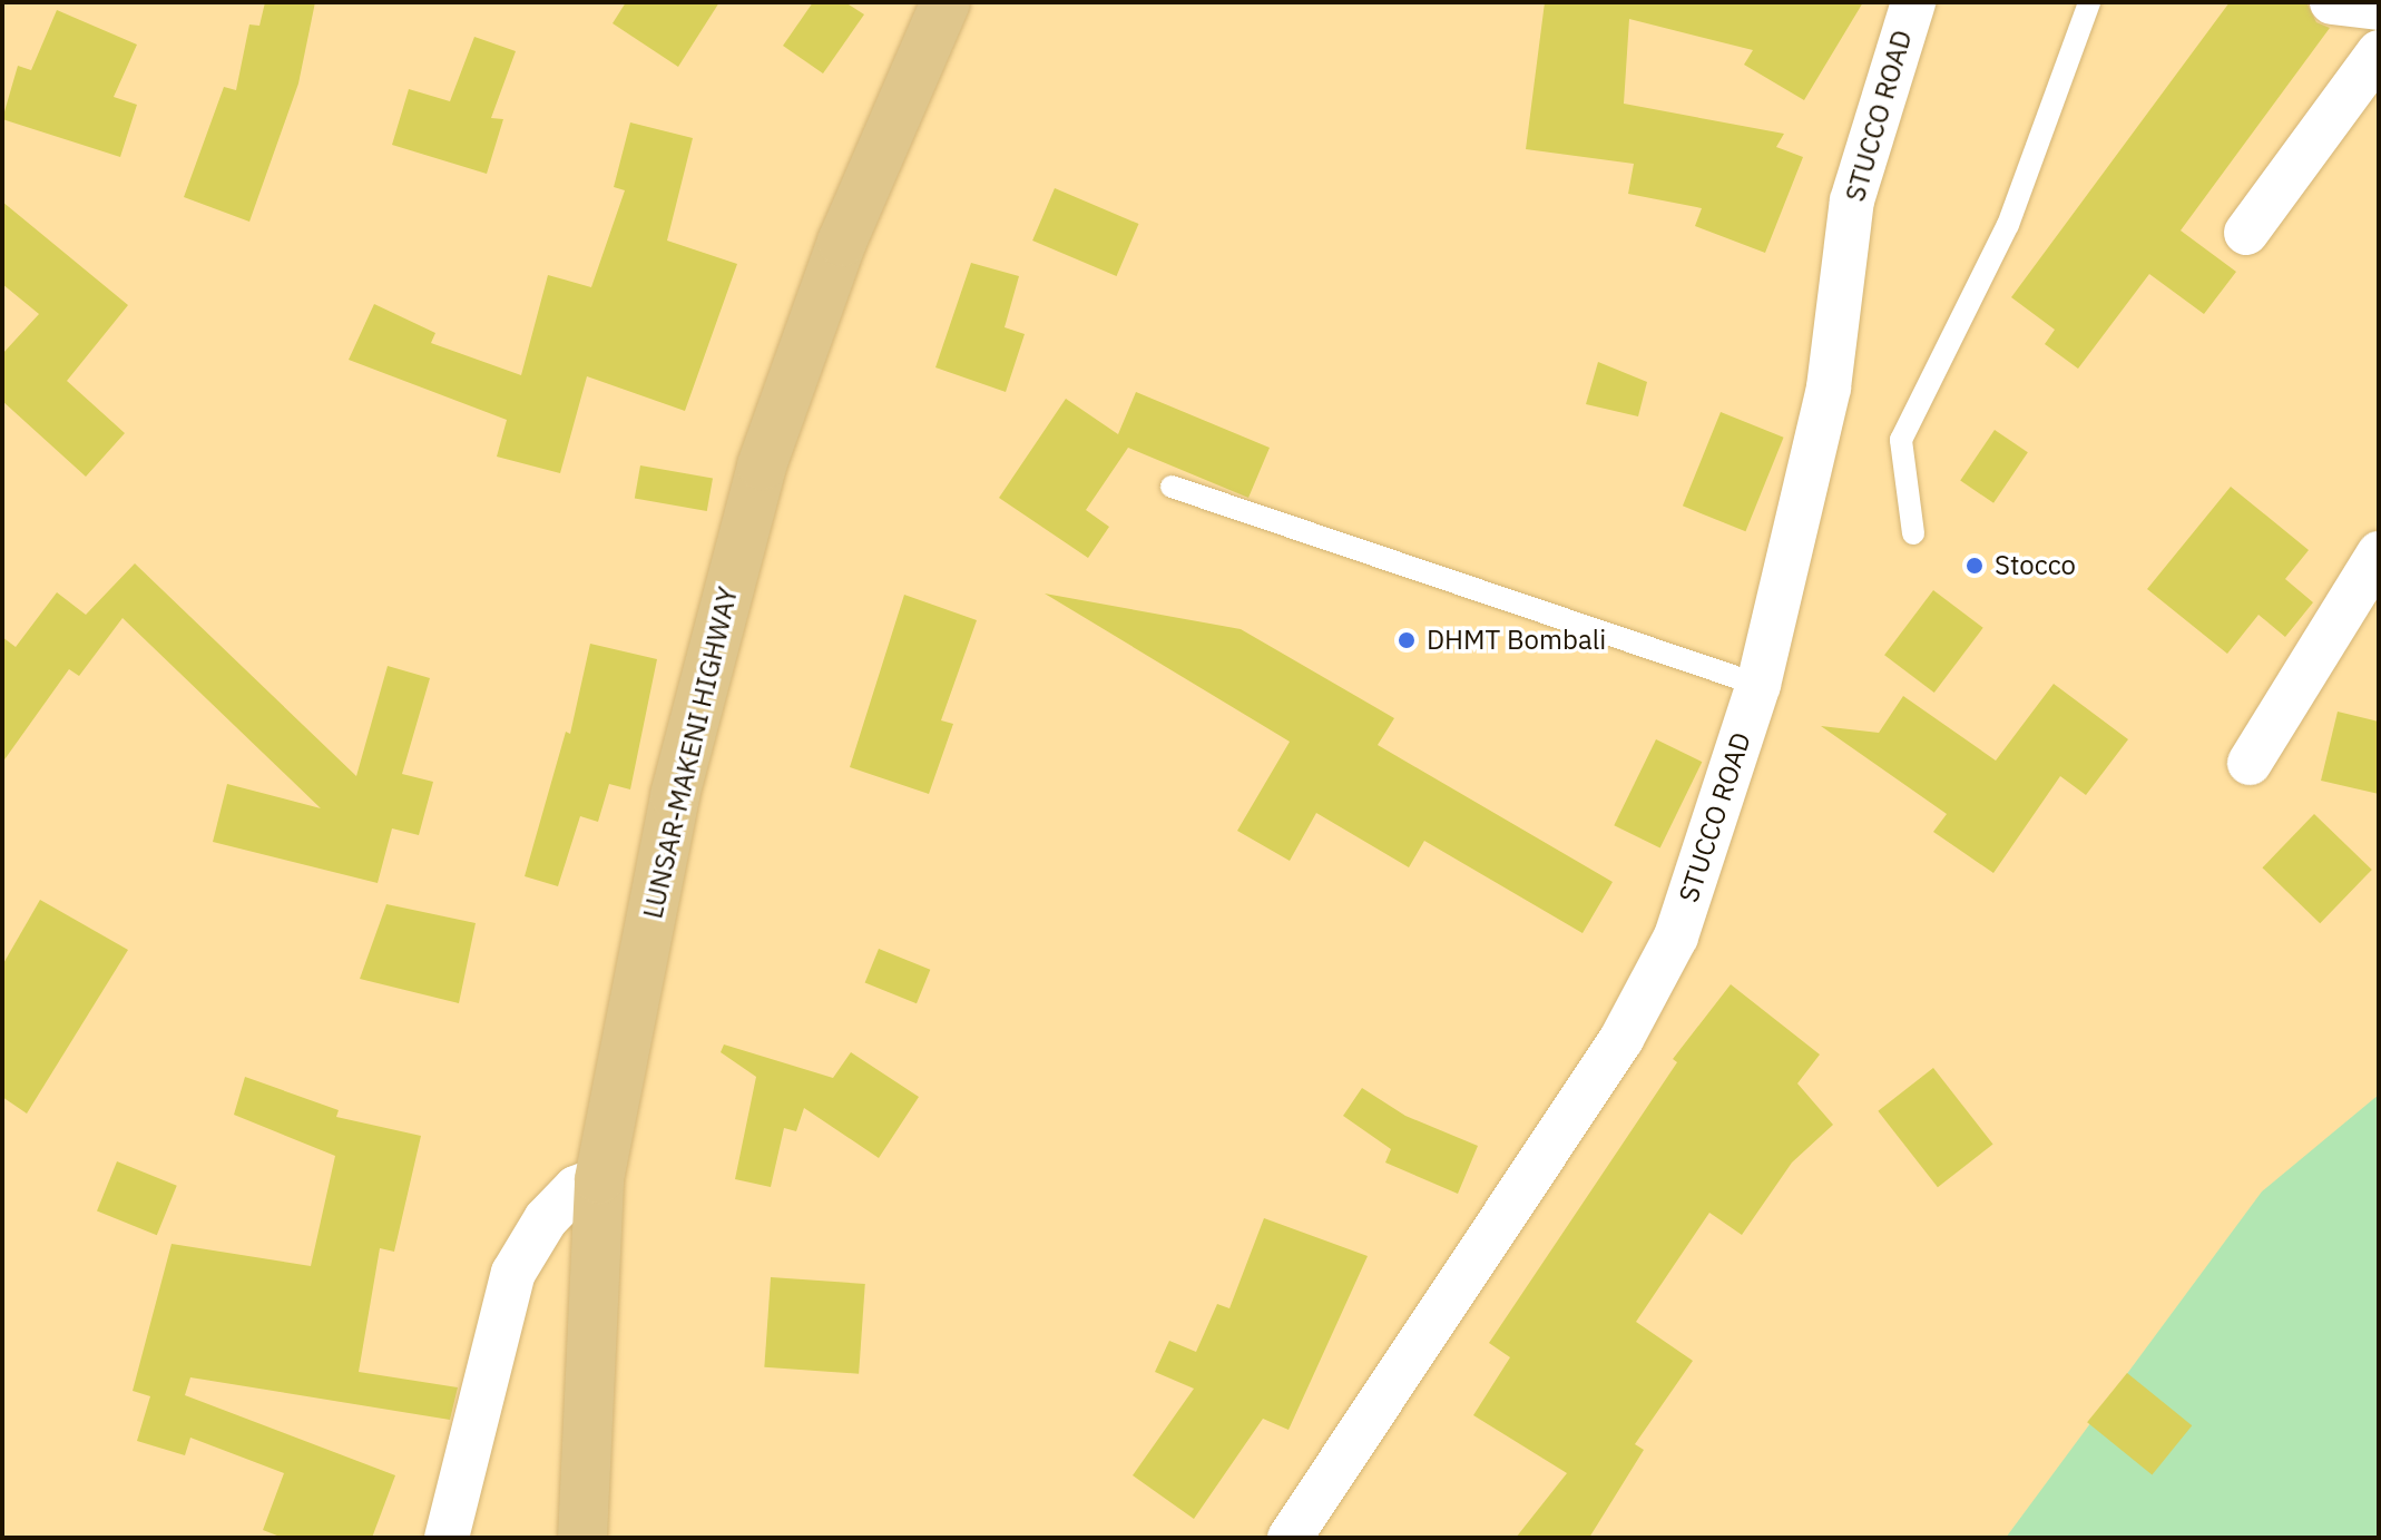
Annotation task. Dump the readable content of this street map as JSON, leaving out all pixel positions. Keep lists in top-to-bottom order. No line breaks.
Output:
{"streets":{"main road":["LUNSAR-MAKENI HIGHWAY"],"street":["STUCCO ROAD"]},"places":["Stocco","DHMT Bombali"]}
